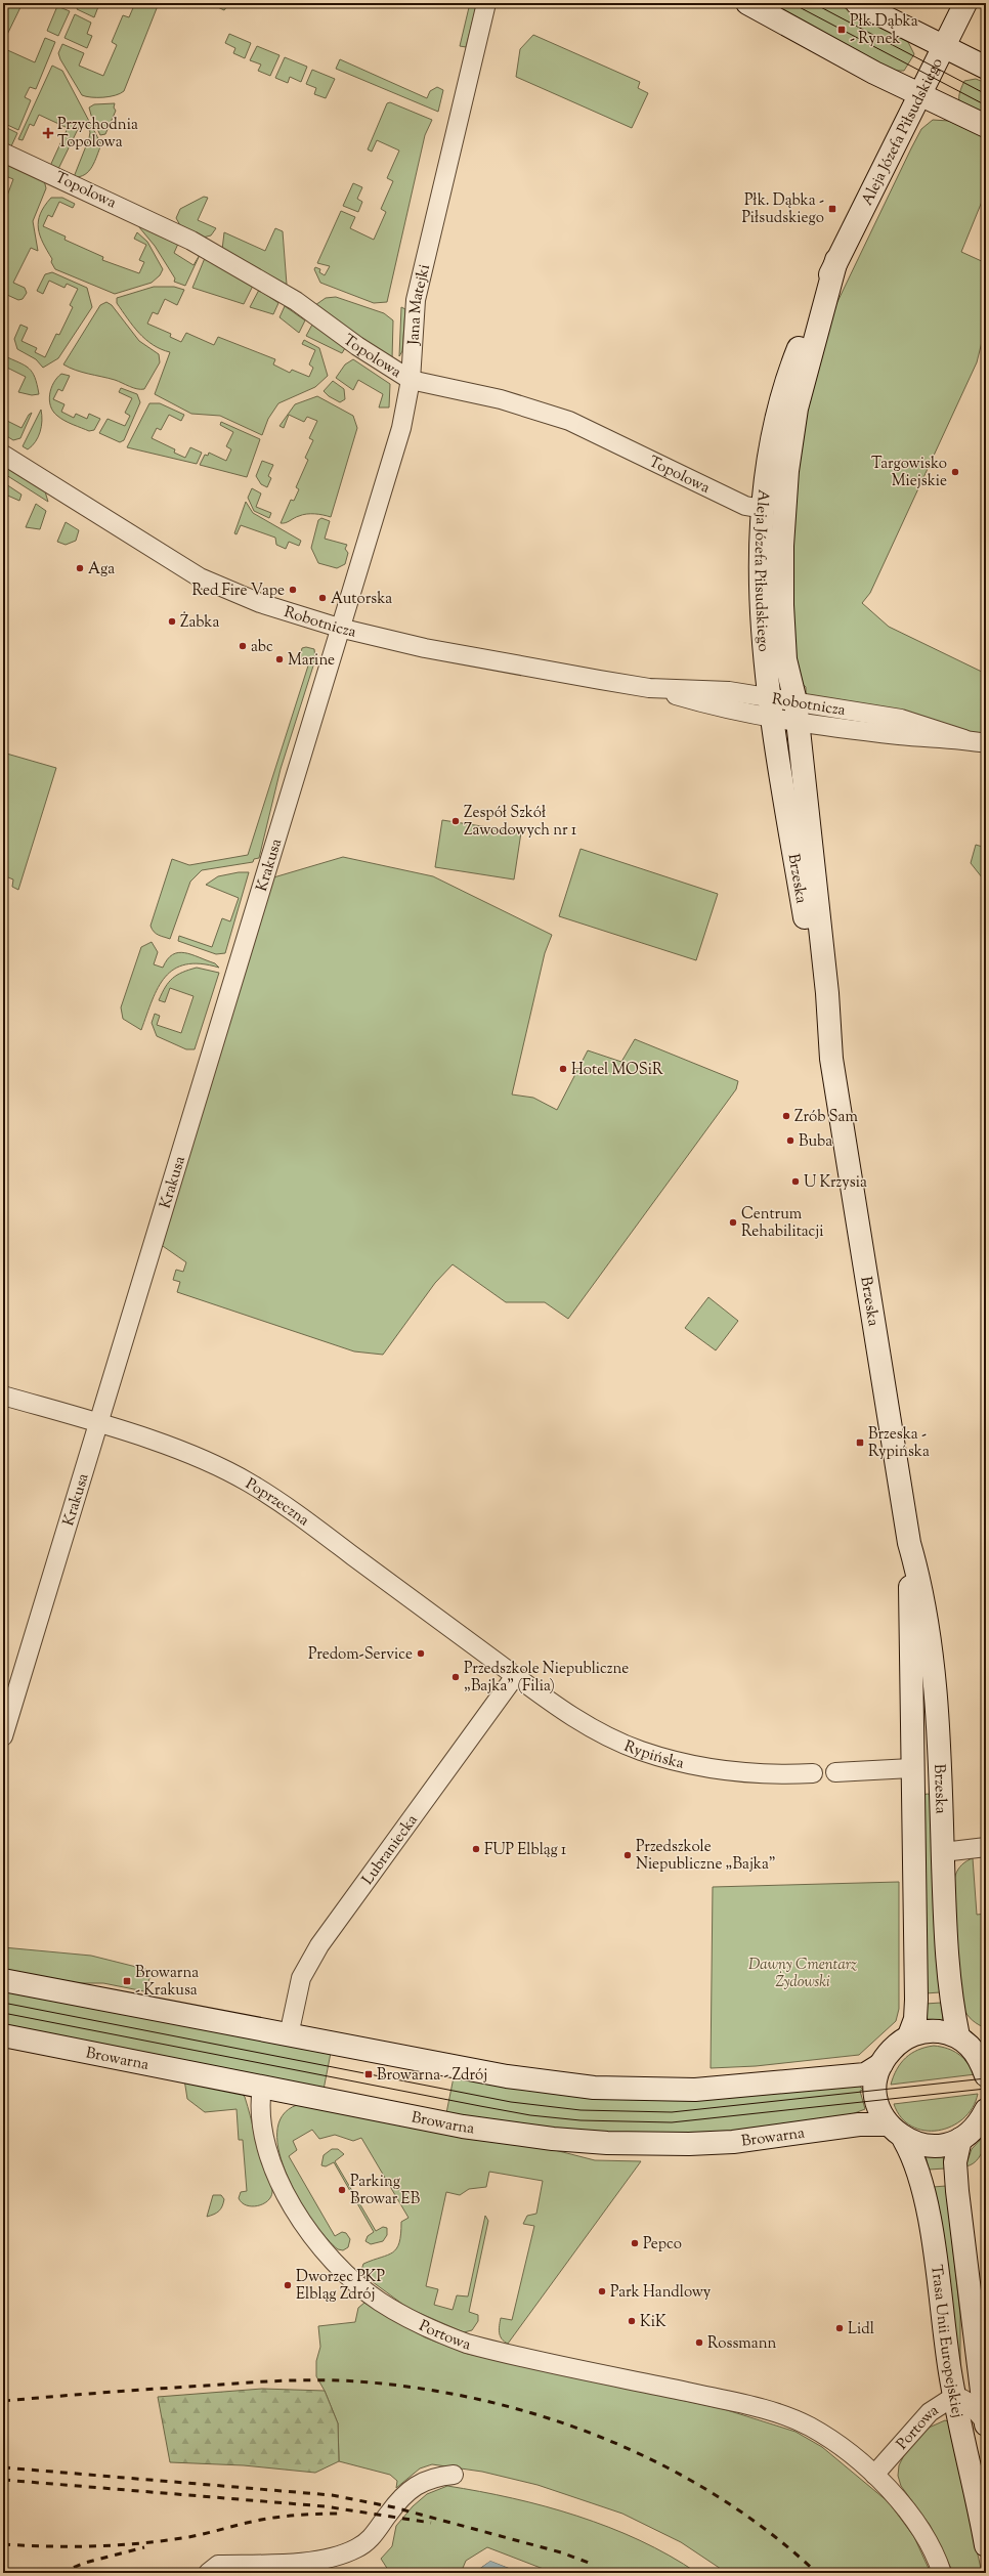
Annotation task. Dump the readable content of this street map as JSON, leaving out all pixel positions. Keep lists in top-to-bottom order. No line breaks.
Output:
{"streets":{"main road":["Aleja Józefa Piłsudskiego","Brzeska","Browarna","Trasa Unii Europejskiej"],"street":["Topolowa","Jana Matejki","Robotnicza","Krakusa","Poprzeczna","Rypińska","Lubraniecka","Portowa"]},"crossings":[["Aleja Józefa Piłsudskiego","Topolowa"],["Aleja Józefa Piłsudskiego","Robotnicza"],["Aleja Józefa Piłsudskiego","Brzeska"],["Topolowa","Jana Matejki"],["Jana Matejki","Robotnicza"],["Jana Matejki","Krakusa"],["Robotnicza","Krakusa"],["Robotnicza","Brzeska"],["Krakusa","Poprzeczna"],["Poprzeczna","Rypińska"],["Poprzeczna","Lubraniecka"],["Rypińska","Lubraniecka"],["Browarna","Portowa"],["Portowa","Trasa Unii Europejskiej"]],"parks":["Dawny Cmentarz Żydowski"],"places":{"transit":["Płk.Dąbka - Rynek","Płk. Dąbka - Piłsudskiego","Brzeska - Rypińska","Browarna - Krakusa","Browarna - Zdrój"],"health":["Przychodnia Topolowa"],"other":["Targowisko Miejskie","Aga","Red Fire Vape","Autorska","Żabka","abc","Marine","Zespół Szkół Zawodowych nr 1","Hotel MOSiR","Zrób Sam","Buba","U Krzysia","Centrum Rehabilitacji","Predom-Service","Przedszkole Niepubliczne „Bajka” (Filia)","FUP Elbląg 1","Przedszkole Niepubliczne „Bajka”","Parking Browar EB","Pepco","Dworzec PKP Elbląg Zdrój","Park Handlowy","KiK","Lidl","Rossmann"]}}
